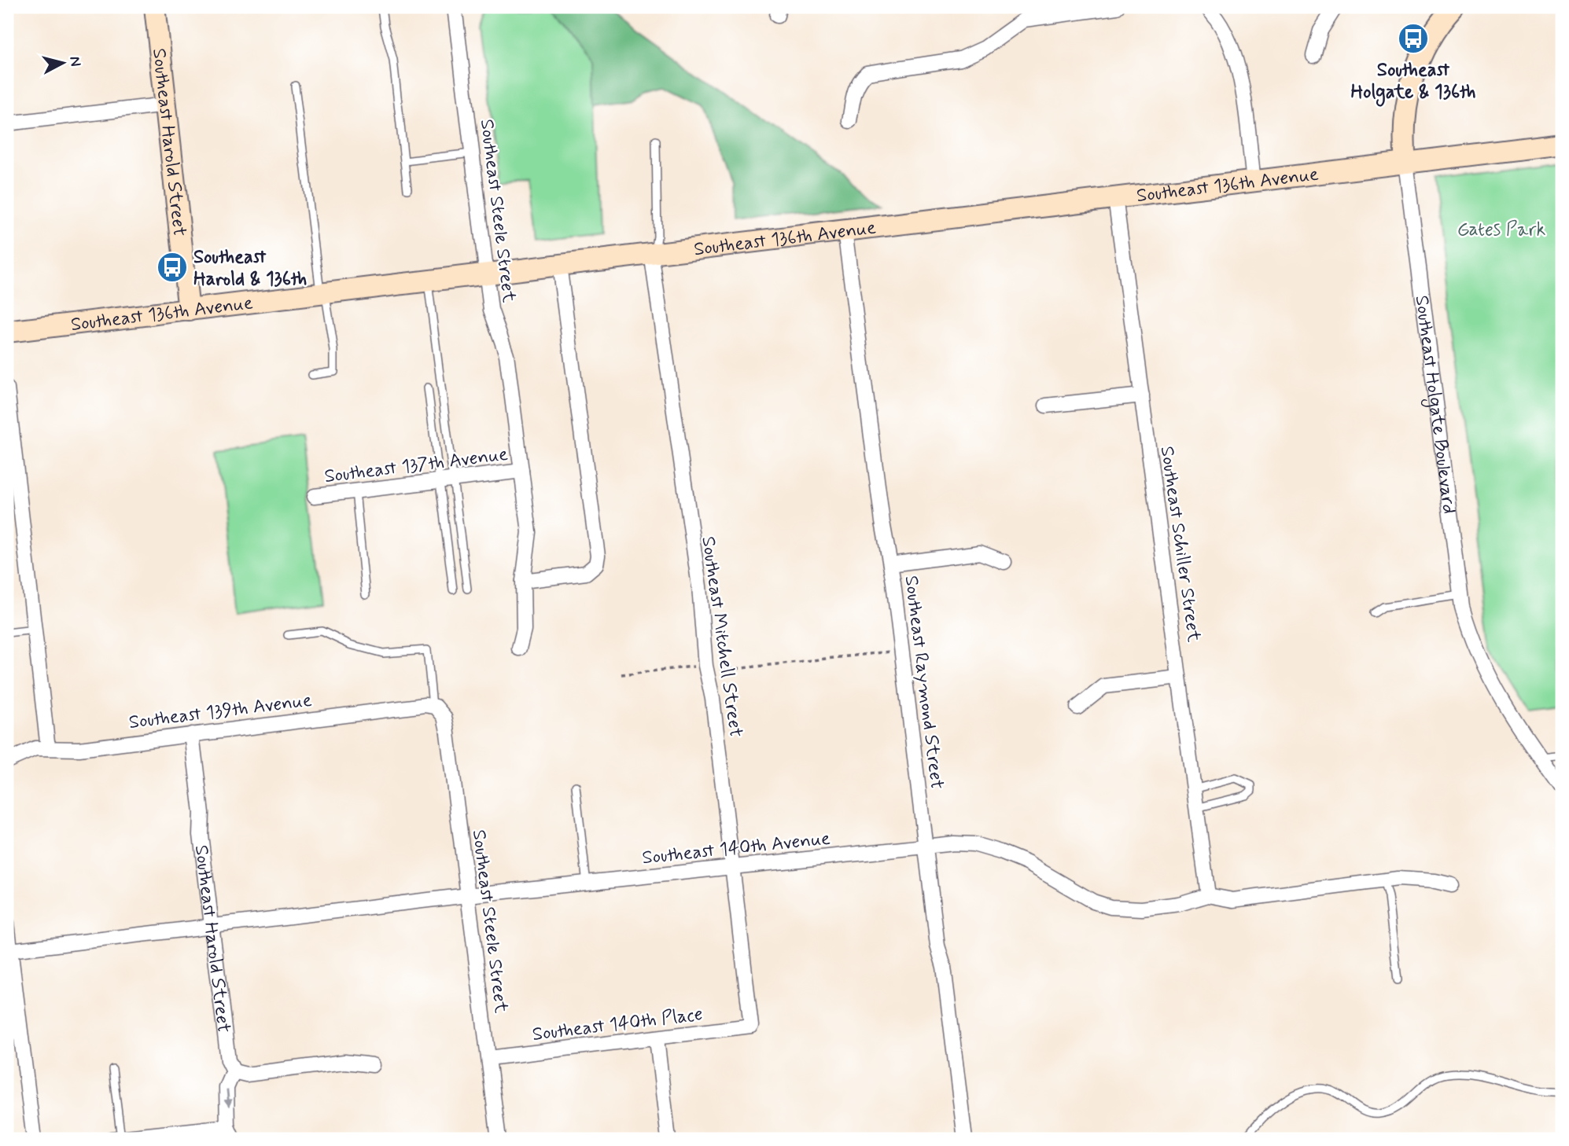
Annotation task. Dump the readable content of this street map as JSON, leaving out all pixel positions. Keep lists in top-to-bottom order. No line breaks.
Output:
{"streets":{"street":["Southeast Harold Street","Southeast 136th Avenue","Southeast Steele Street","Southeast Holgate Boulevard","Southeast 137th Avenue","Southeast Schiller Street","Southeast Mitchell Street","Southeast Raymond Street","Southeast 139th Avenue","Southeast 140th Avenue","Southeast 140th Place"]},"crossings":[["Southeast Harold Street","Southeast 136th Avenue"],["Southeast Harold Street","Southeast 139th Avenue"],["Southeast Harold Street","Southeast 140th Avenue"],["Southeast 136th Avenue","Southeast Steele Street"],["Southeast 136th Avenue","Southeast Holgate Boulevard"],["Southeast 136th Avenue","Southeast Schiller Street"],["Southeast 136th Avenue","Southeast Mitchell Street"],["Southeast 136th Avenue","Southeast Raymond Street"],["Southeast Steele Street","Southeast 137th Avenue"],["Southeast Steele Street","Southeast 139th Avenue"],["Southeast Steele Street","Southeast 140th Avenue"],["Southeast Steele Street","Southeast 140th Place"],["Southeast Schiller Street","Southeast 140th Avenue"],["Southeast Mitchell Street","Southeast 140th Avenue"],["Southeast Mitchell Street","Southeast 140th Place"],["Southeast Raymond Street","Southeast 140th Avenue"]],"parks":["Gates Park"],"places":{"bus stop":["Southeast Holgate & 136th","Southeast Harold & 136th"]},"north":"right"}
